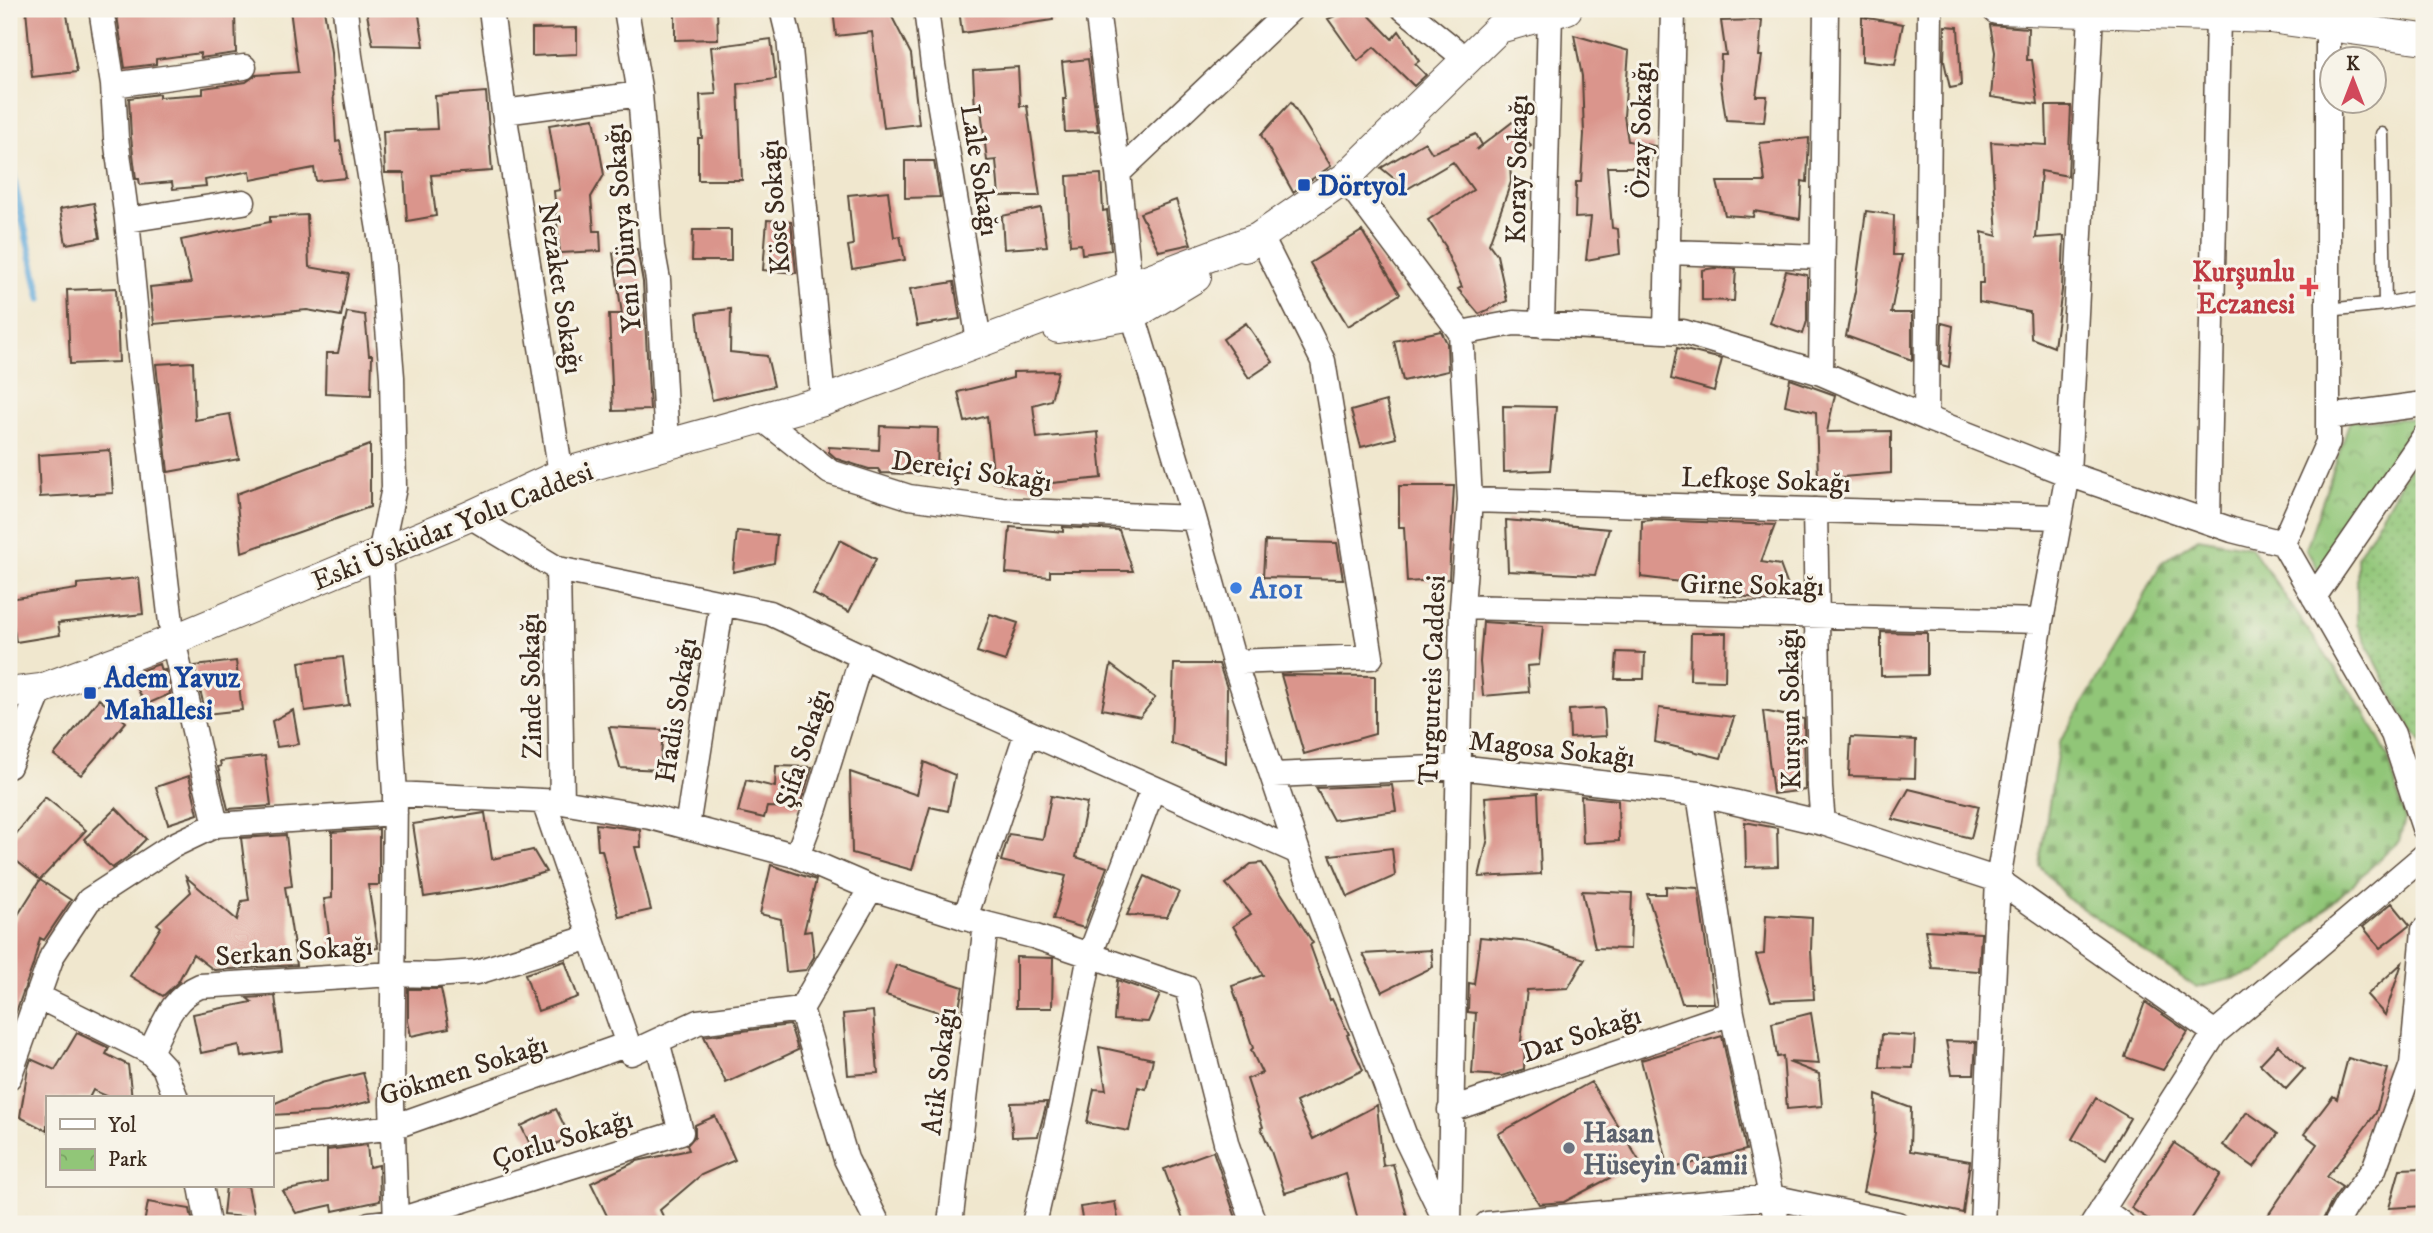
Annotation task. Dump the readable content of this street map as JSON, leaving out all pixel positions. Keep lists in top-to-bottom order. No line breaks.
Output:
{"streets":{"street":["Özay Sokağı","Koray Sokağı","Lale Sokağı","Köse Sokağı","Yeni Dünya Sokağı","Nezaket Sokağı","Dereiçi Sokağı","Lefkoşe Sokağı","Eski Üsküdar Yolu Caddesi","Girne Sokağı","Turgutreis Caddesi","Zinde Sokağı","Kurşun Sokağı","Hadis Sokağı","Şifa Sokağı","Magosa Sokağı","Serkan Sokağı","Dar Sokağı","Gökmen Sokağı","Atik Sokağı","Çorlu Sokağı"]},"crossings":[["Koray Sokağı","Eski Üsküdar Yolu Caddesi"],["Lale Sokağı","Eski Üsküdar Yolu Caddesi"],["Köse Sokağı","Eski Üsküdar Yolu Caddesi"],["Yeni Dünya Sokağı","Eski Üsküdar Yolu Caddesi"],["Nezaket Sokağı","Eski Üsküdar Yolu Caddesi"],["Dereiçi Sokağı","Eski Üsküdar Yolu Caddesi"],["Lefkoşe Sokağı","Turgutreis Caddesi"],["Lefkoşe Sokağı","Kurşun Sokağı"],["Girne Sokağı","Turgutreis Caddesi"],["Girne Sokağı","Kurşun Sokağı"],["Turgutreis Caddesi","Magosa Sokağı"],["Turgutreis Caddesi","Dar Sokağı"],["Zinde Sokağı","Serkan Sokağı"],["Zinde Sokağı","Gökmen Sokağı"],["Kurşun Sokağı","Magosa Sokağı"],["Gökmen Sokağı","Çorlu Sokağı"]],"places":{"transit":["Dörtyol","Adem Yavuz Mahallesi"],"health":["Kurşunlu Eczanesi"],"other":["A101","Hasan Hüseyin Camii"]},"legend":["Yol","Park"],"north":"top"}
